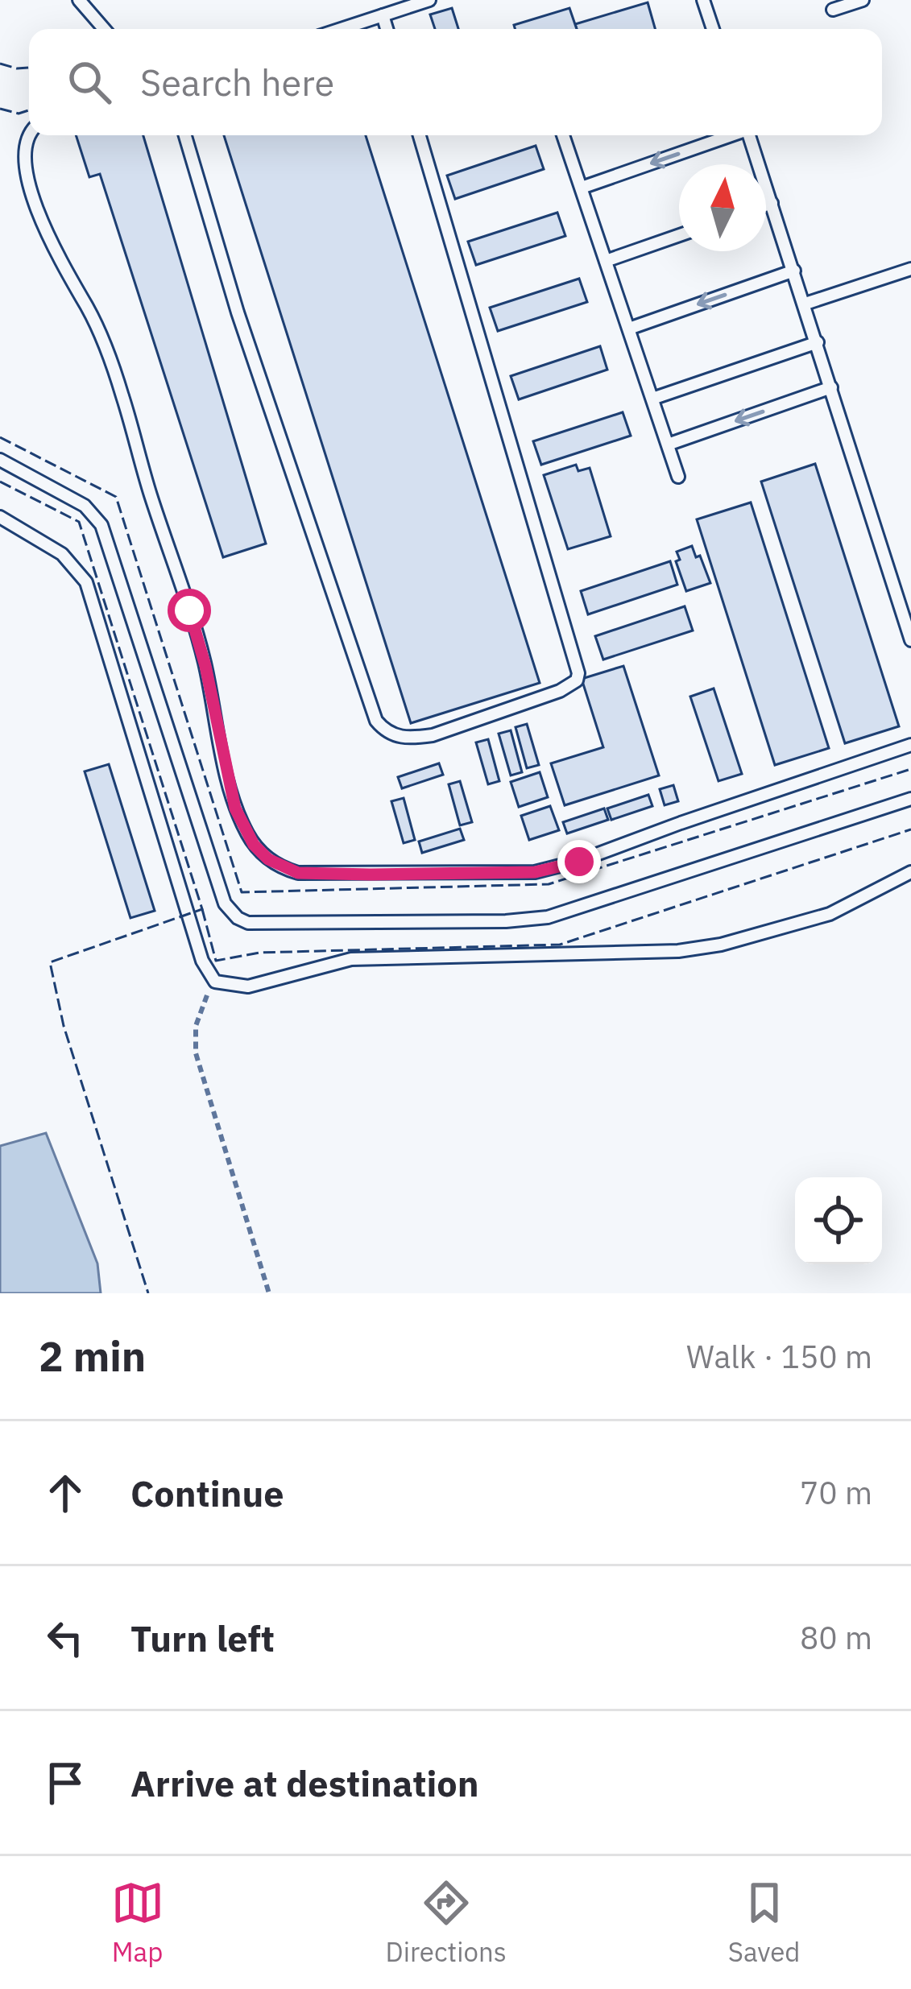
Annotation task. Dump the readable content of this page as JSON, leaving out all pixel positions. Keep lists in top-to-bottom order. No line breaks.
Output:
{"north":"top","page":{"search":"Search here","heading":["2 min","Walk · 150 m"],"list":[["Continue","70 m"],["Turn left","80 m"],"Arrive at destination"],"nav":["Map","Directions","Saved"]}}
